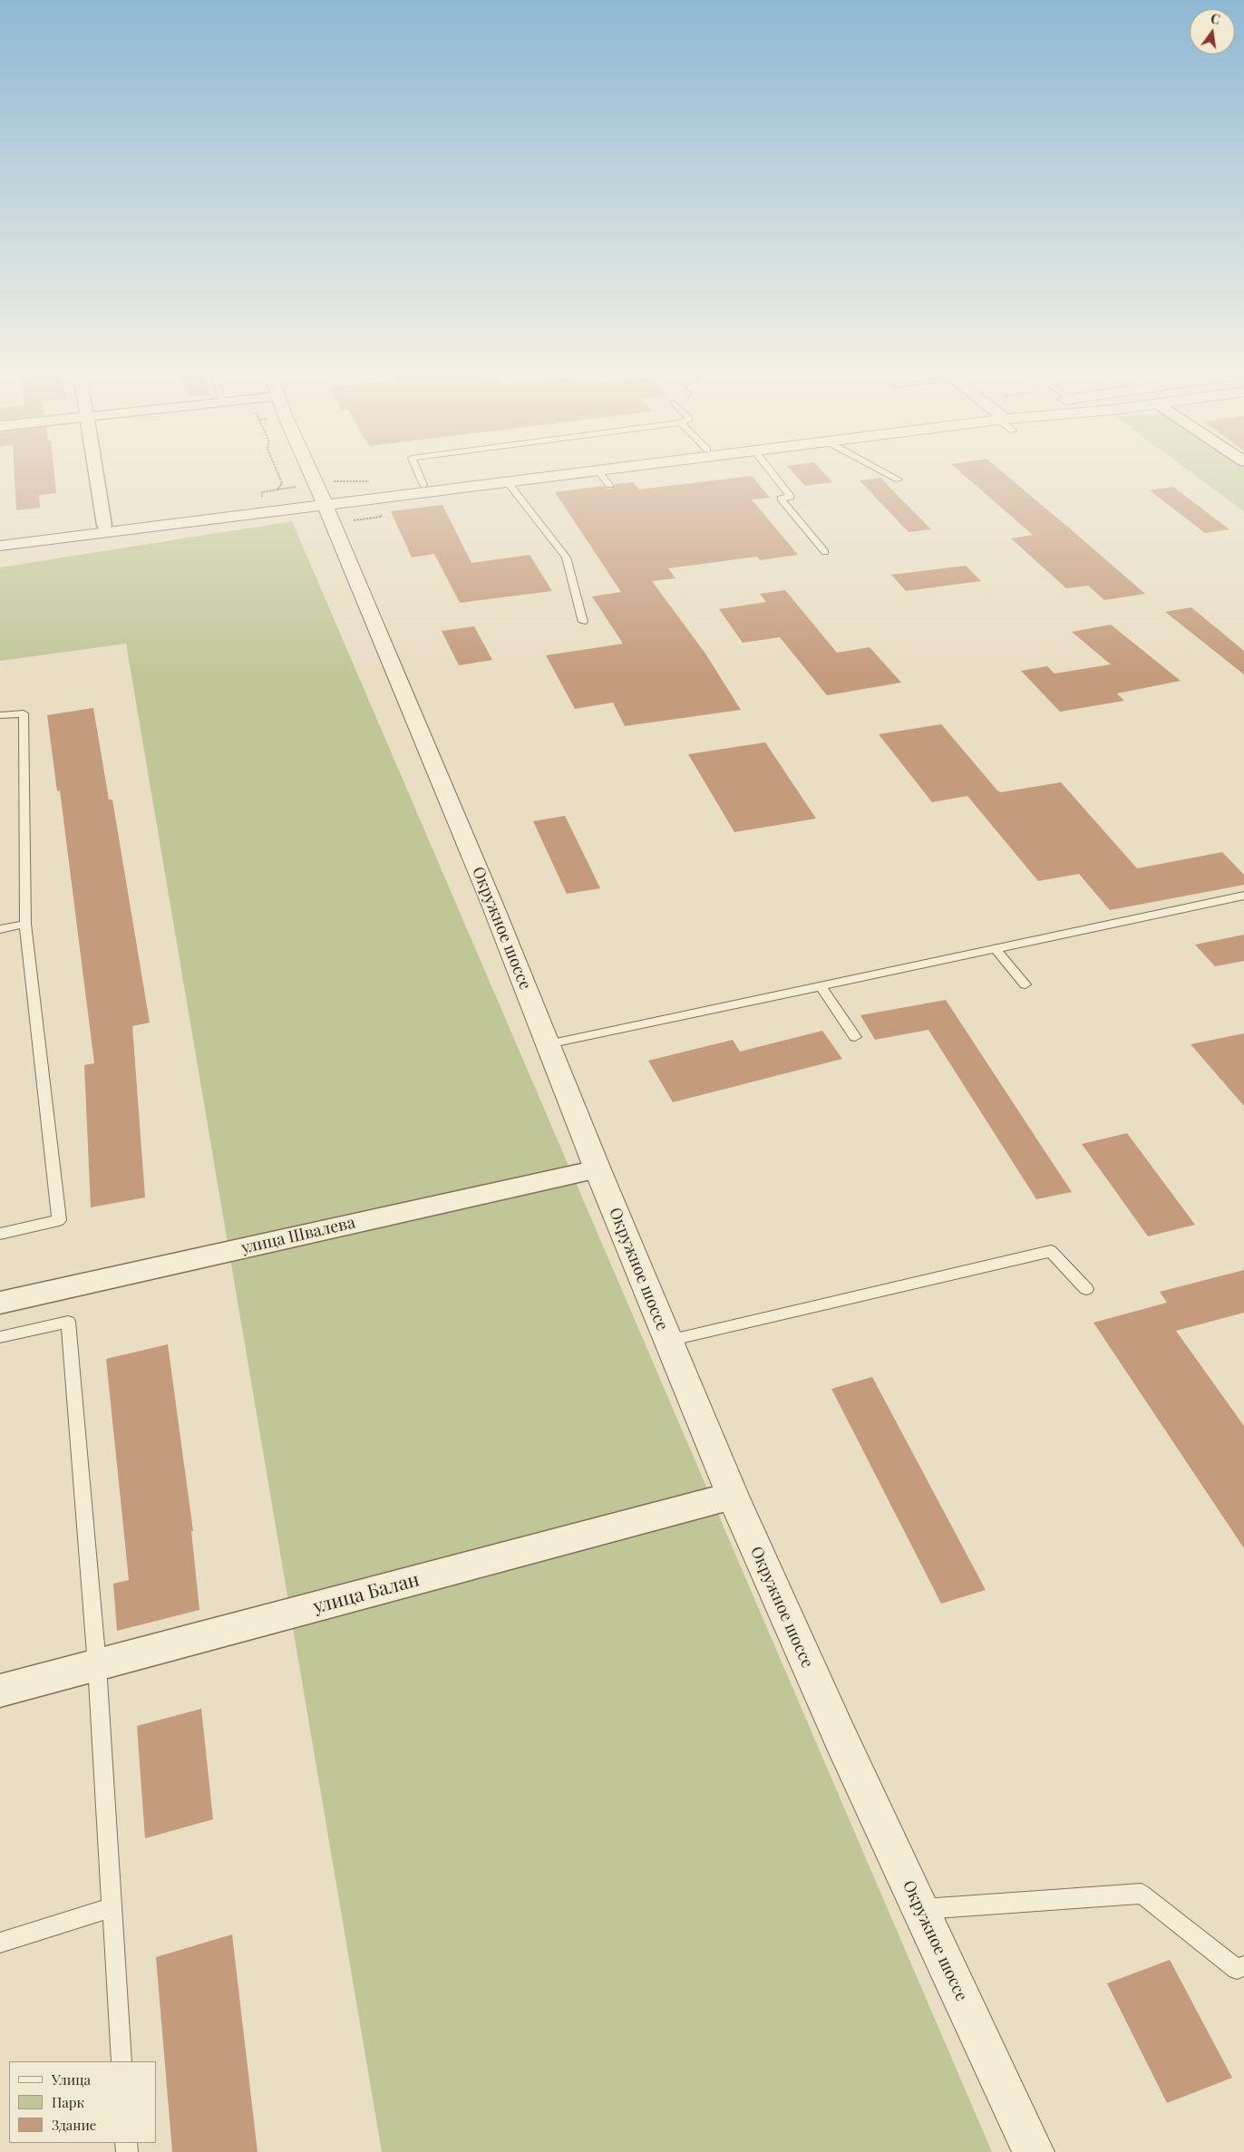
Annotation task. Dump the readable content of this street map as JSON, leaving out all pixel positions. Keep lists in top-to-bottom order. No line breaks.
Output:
{"streets":{"street":["Окружное шоссе","улица Швалева","улица Балан"]},"crossings":[["Окружное шоссе","улица Швалева"],["Окружное шоссе","улица Балан"]],"legend":["Улица","Парк","Здание"],"north":"top"}
